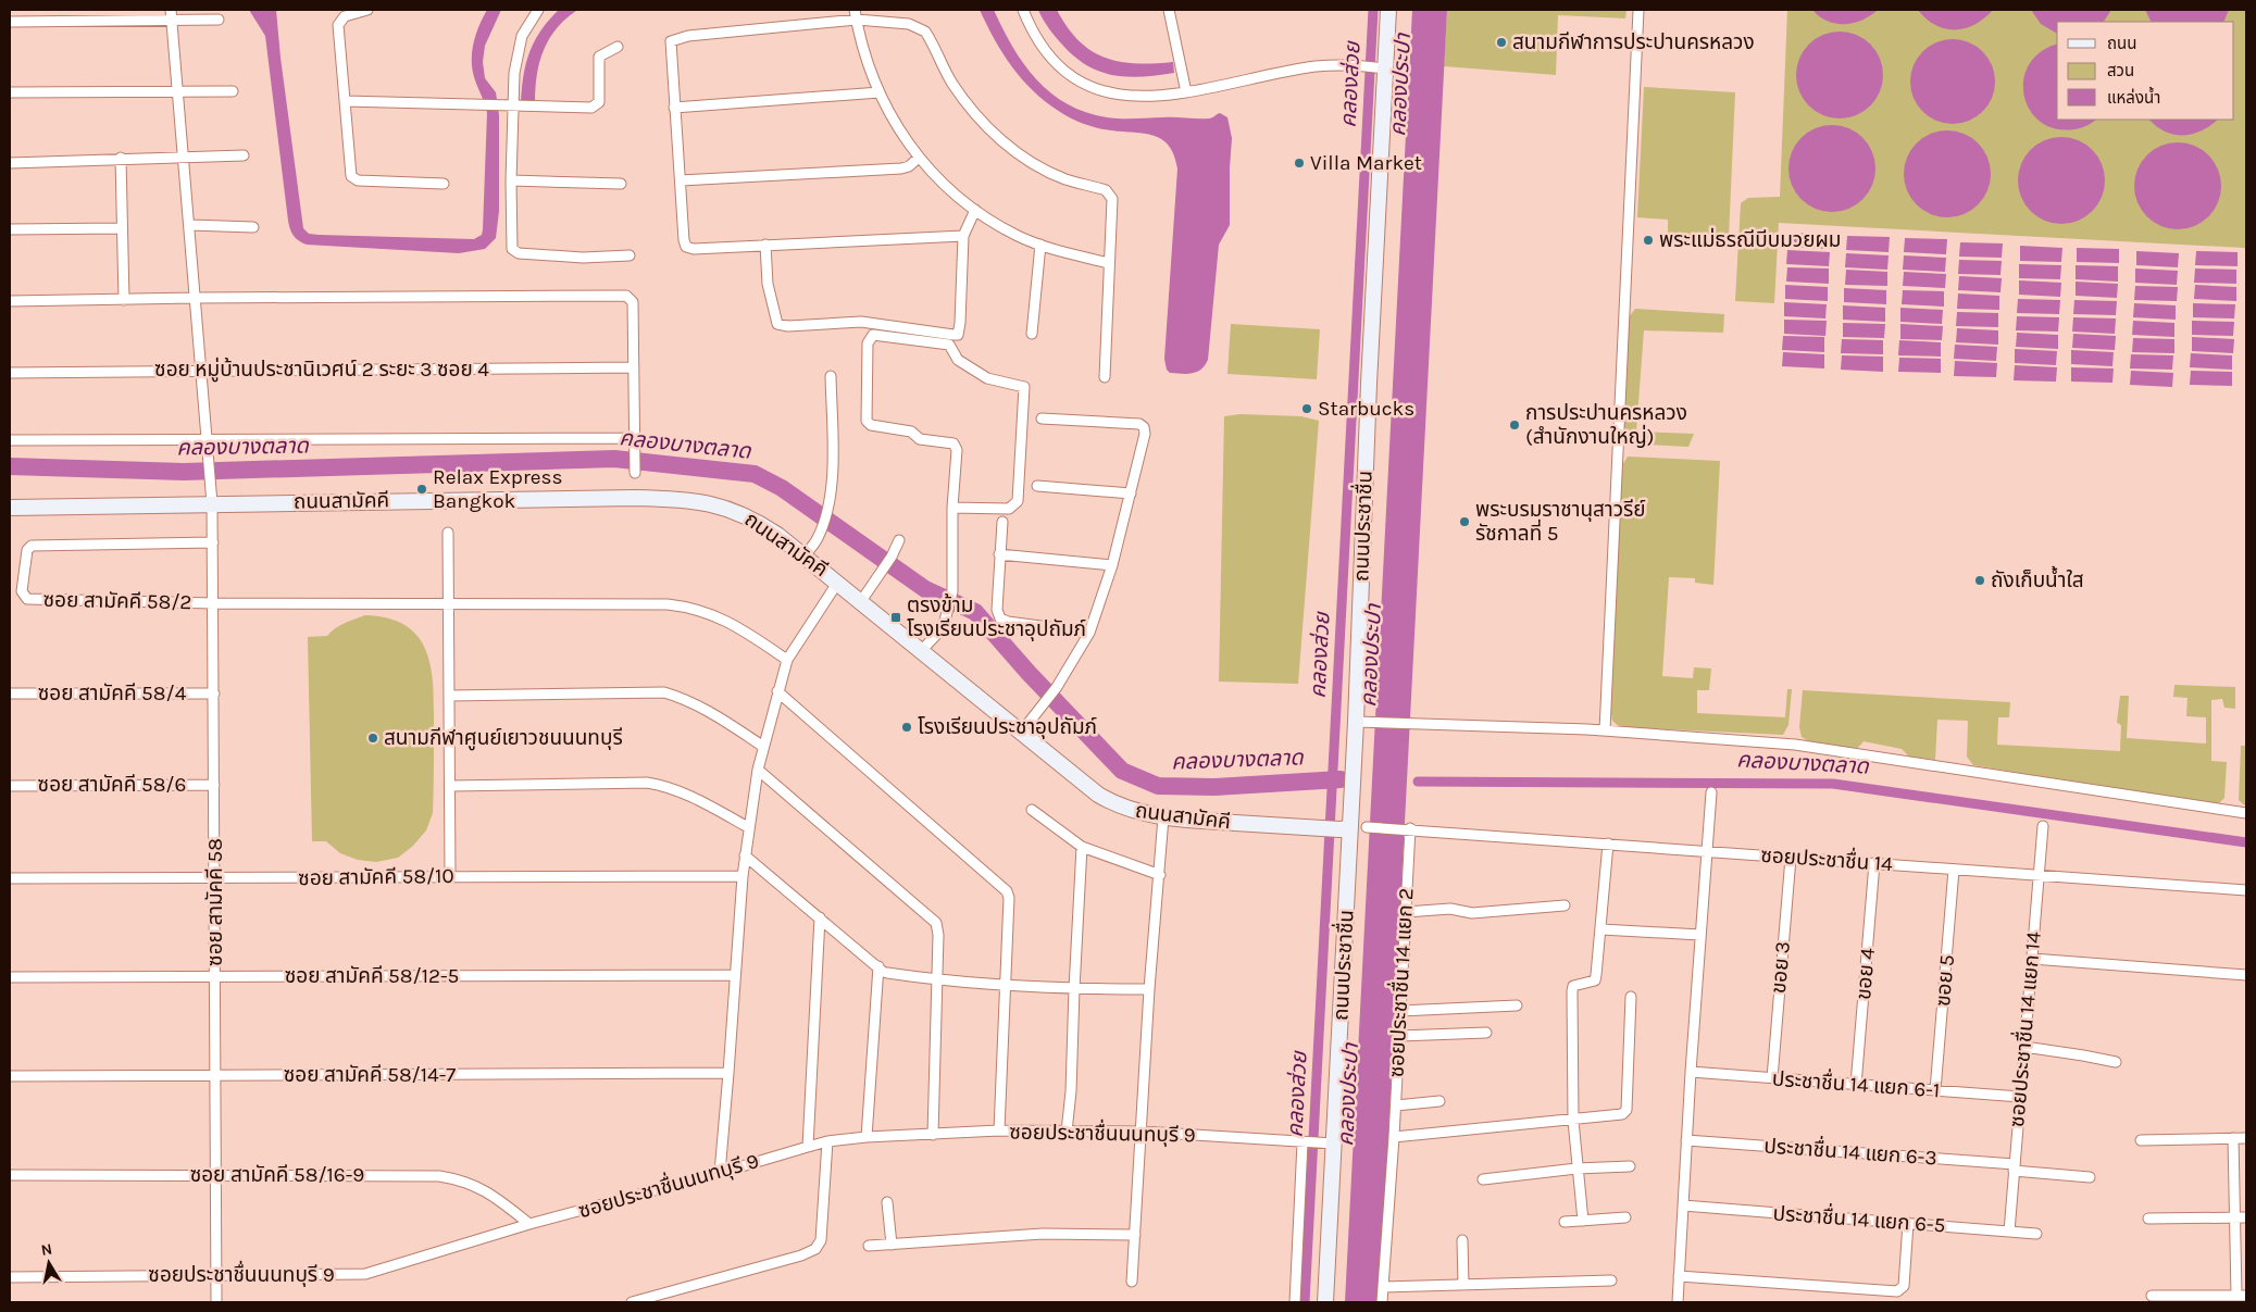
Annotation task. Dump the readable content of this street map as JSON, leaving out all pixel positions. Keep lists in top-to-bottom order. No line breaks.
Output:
{"streets":{"main road":["ถนนสามัคคี","ถนนประชาชื่น"],"street":["ซอย หมู่บ้านประชานิเวศน์ 2 ระยะ 3 ซอย 4","ซอย สามัคคี 58/2","ซอย สามัคคี 58/4","ซอย สามัคคี 58/6","ซอยประชาชื่น 14","ซอย สามัคคี 58/10","ซอย สามัคคี 58","ขอย 3","ขอย 4","ซอย สามัคคี 58/12-5","ฃอย 5","ซอยประชาชื่น 14 แยก 2","ซอยประชาชื่น 14 แยก 14","ซอย สามัคคี 58/14-7","ประชาชื่น 14 แยก 6-1","ซอยประชาชื่นนนทบุรี 9","ประชาชื่น 14 แยก 6-3","ซอย สามัคคี 58/16-9","ประชาชื่น 14 แยก 6-5"]},"crossings":[["ซอย หมู่บ้านประชานิเวศน์ 2 ระยะ 3 ซอย 4","ซอย สามัคคี 58"],["ถนนสามัคคี","ถนนประชาชื่น"],["ถนนสามัคคี","ซอย สามัคคี 58"],["ถนนประชาชื่น","ซอยประชาชื่นนนทบุรี 9"],["ซอย สามัคคี 58/2","ซอย สามัคคี 58"],["ซอย สามัคคี 58/4","ซอย สามัคคี 58"],["ซอย สามัคคี 58/6","ซอย สามัคคี 58"],["ซอยประชาชื่น 14","ขอย 3"],["ซอยประชาชื่น 14","ขอย 4"],["ซอยประชาชื่น 14","ฃอย 5"],["ซอยประชาชื่น 14","ซอยประชาชื่น 14 แยก 2"],["ซอยประชาชื่น 14","ซอยประชาชื่น 14 แยก 14"],["ซอย สามัคคี 58/10","ซอย สามัคคี 58"],["ซอย สามัคคี 58","ซอย สามัคคี 58/12-5"],["ซอย สามัคคี 58","ซอย สามัคคี 58/14-7"],["ซอย สามัคคี 58","ซอยประชาชื่นนนทบุรี 9"],["ซอย สามัคคี 58","ซอย สามัคคี 58/16-9"],["ขอย 3","ประชาชื่น 14 แยก 6-1"],["ขอย 4","ประชาชื่น 14 แยก 6-1"],["ฃอย 5","ประชาชื่น 14 แยก 6-1"],["ซอยประชาชื่น 14 แยก 14","ประชาชื่น 14 แยก 6-1"],["ซอยประชาชื่น 14 แยก 14","ประชาชื่น 14 แยก 6-3"],["ซอยประชาชื่น 14 แยก 14","ประชาชื่น 14 แยก 6-5"],["ซอยประชาชื่นนนทบุรี 9","ซอย สามัคคี 58/16-9"]],"water":["คลองส่วย","คลองประปา","คลองบางตลาด"],"places":{"other":["สนามกีฬาการประปานครหลวง","Villa Market","พระแม่ธรณีบีบมวยผม","Starbucks","การประปานครหลวง (สำนักงานใหญ่)","Relax Express Bangkok","พระบรมราชานุสาวรีย์ รัชกาลที่ 5","ถังเก็บน้ำใส","โรงเรียนประชาอุปถัมภ์","สนามกีฬาศูนย์เยาวชนนนทบุรี"],"transit":["ตรงข้าม โรงเรียนประชาอุปถัมภ์"]},"legend":["ถนน","สวน","แหล่งน้ำ"],"north":"top"}
